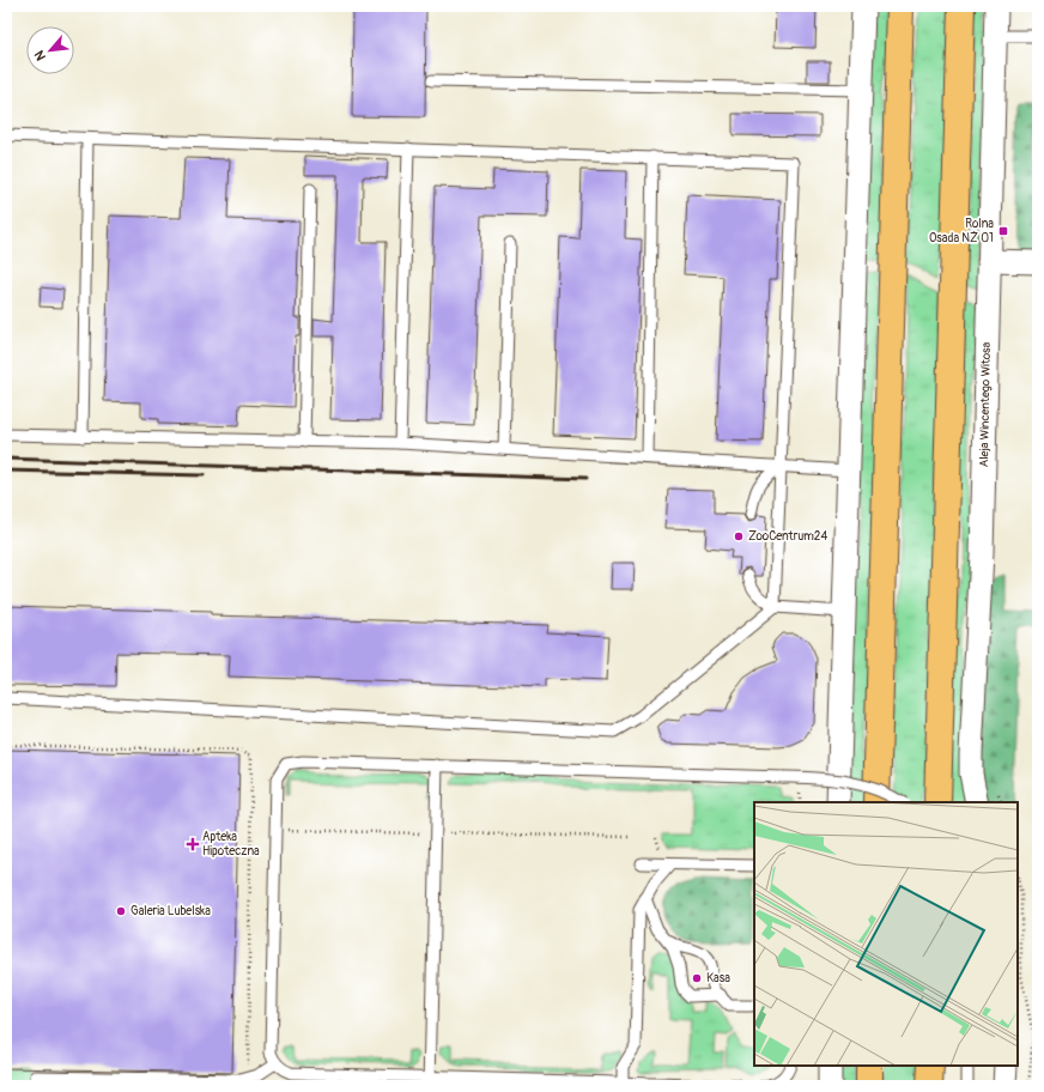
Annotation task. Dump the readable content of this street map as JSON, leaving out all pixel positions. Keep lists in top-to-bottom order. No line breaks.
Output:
{"streets":{"street":["Aleja Wincentego Witosa"]},"places":{"transit":["Rolna Osada NŻ 01"],"other":["ZooCentrum24","Galeria Lubelska","Kasa"],"health":["Apteka Hipoteczna"]},"north":"bottom left"}
